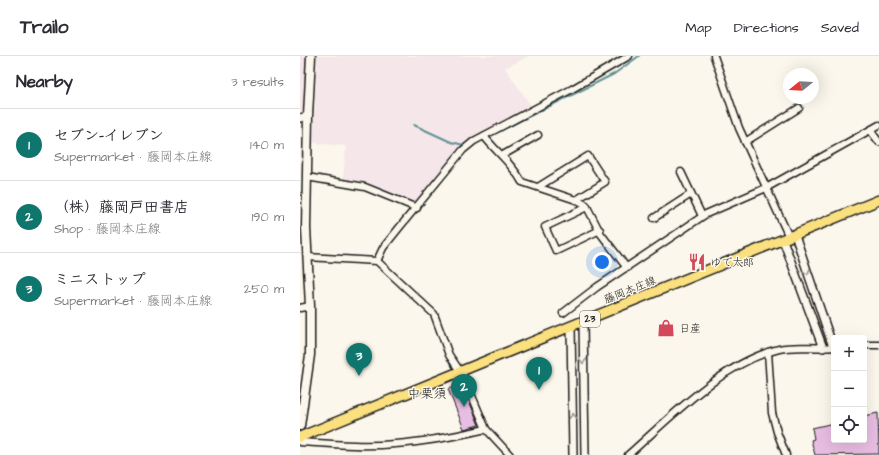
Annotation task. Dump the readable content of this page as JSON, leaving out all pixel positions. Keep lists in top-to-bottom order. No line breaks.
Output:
{"streets":{"main road":["藤岡本庄線","23"]},"districts":["中栗須"],"places":{"restaurant":["ゆで太郎"],"shop":["日産"]},"north":"left","page":{"header":"Trailo","nav":["Map","Directions","Saved"],"heading":["Nearby","3 results"],"list":[{"mark":"1","name":"セブン-イレブン","note":"Supermarket · 藤岡本庄線","value":"140 m"},{"mark":"2","name":"（株）藤岡戸田書店","note":"Shop · 藤岡本庄線","value":"190 m"},{"mark":"3","name":"ミニストップ","note":"Supermarket · 藤岡本庄線","value":"250 m"}],"map_buttons":["+","−"],"pins":["3","1","2"]}}
